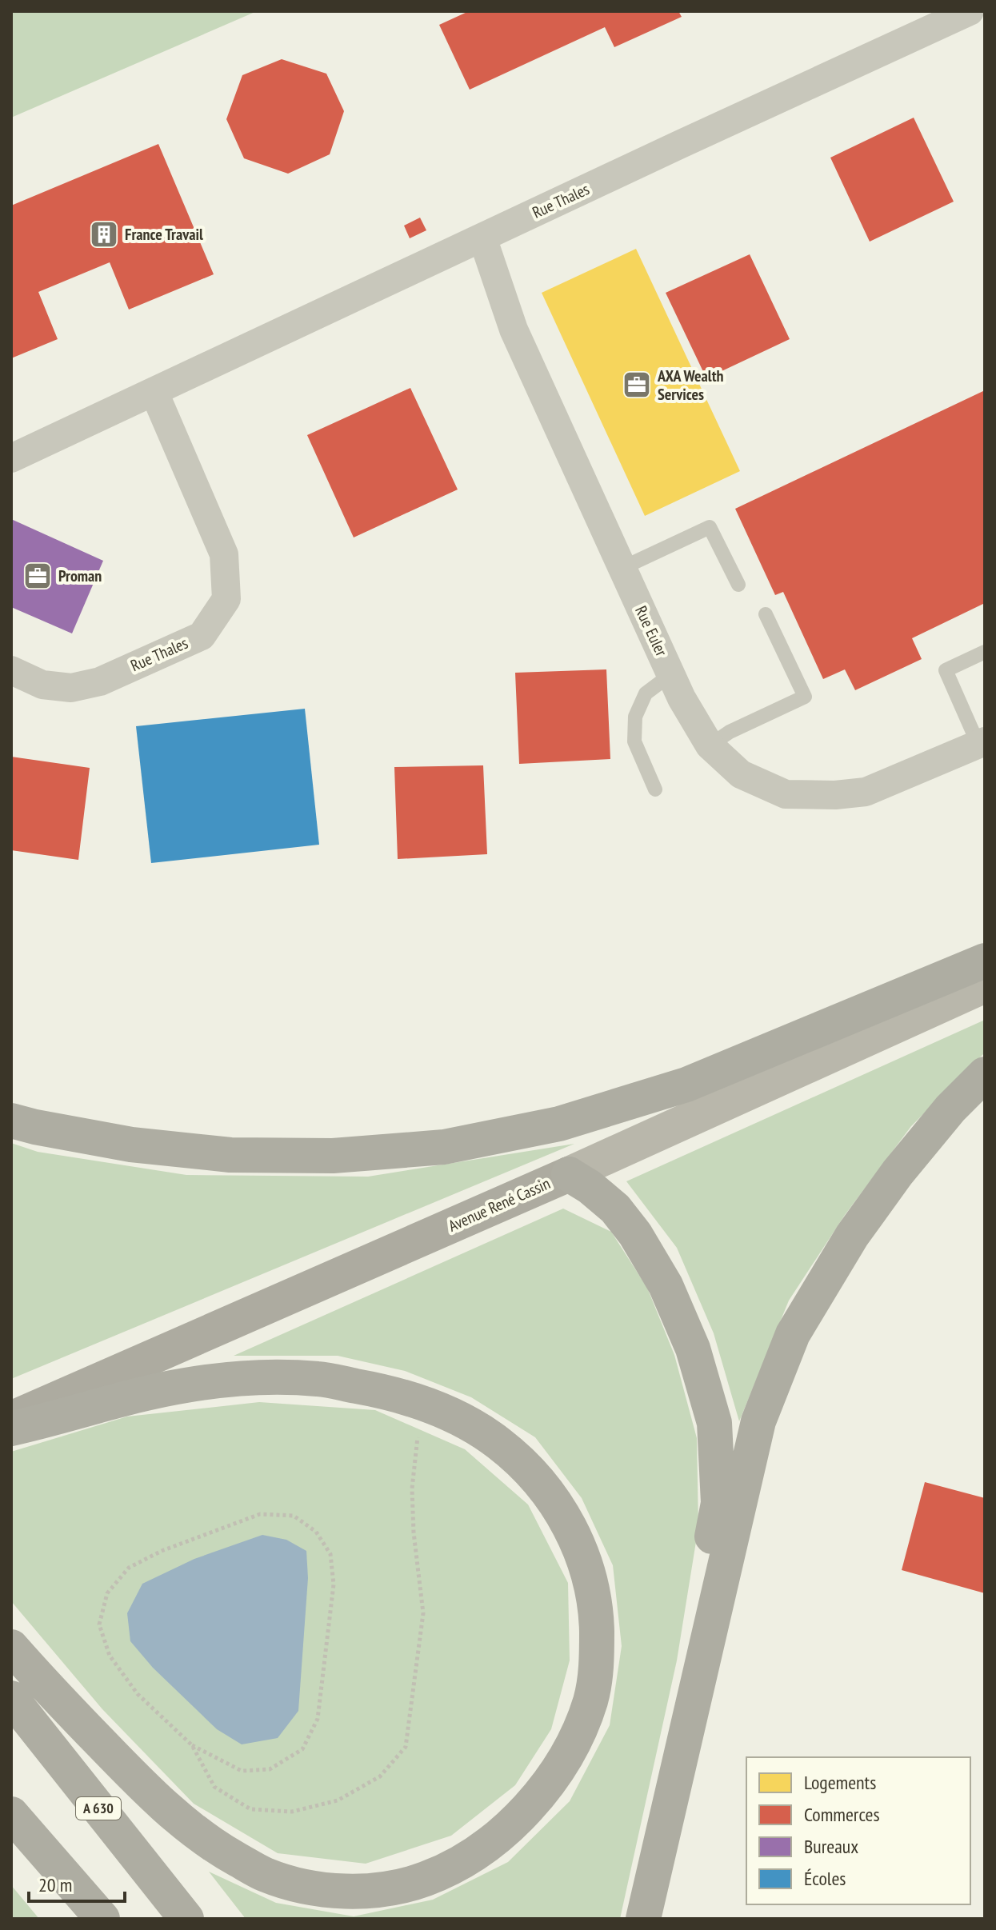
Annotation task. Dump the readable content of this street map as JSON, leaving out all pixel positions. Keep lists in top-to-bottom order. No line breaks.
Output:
{"streets":{"highway":["A 630"],"main road":["Avenue René Cassin"],"street":["Rue Thales","Rue Euler"]},"crossings":[["Rue Thales","Rue Euler"]],"places":{"building":["France Travail"],"office":["AXA Wealth Services","Proman"]},"legend":["Logements","Commerces","Bureaux","Écoles"],"scale_bar":"20 m"}
